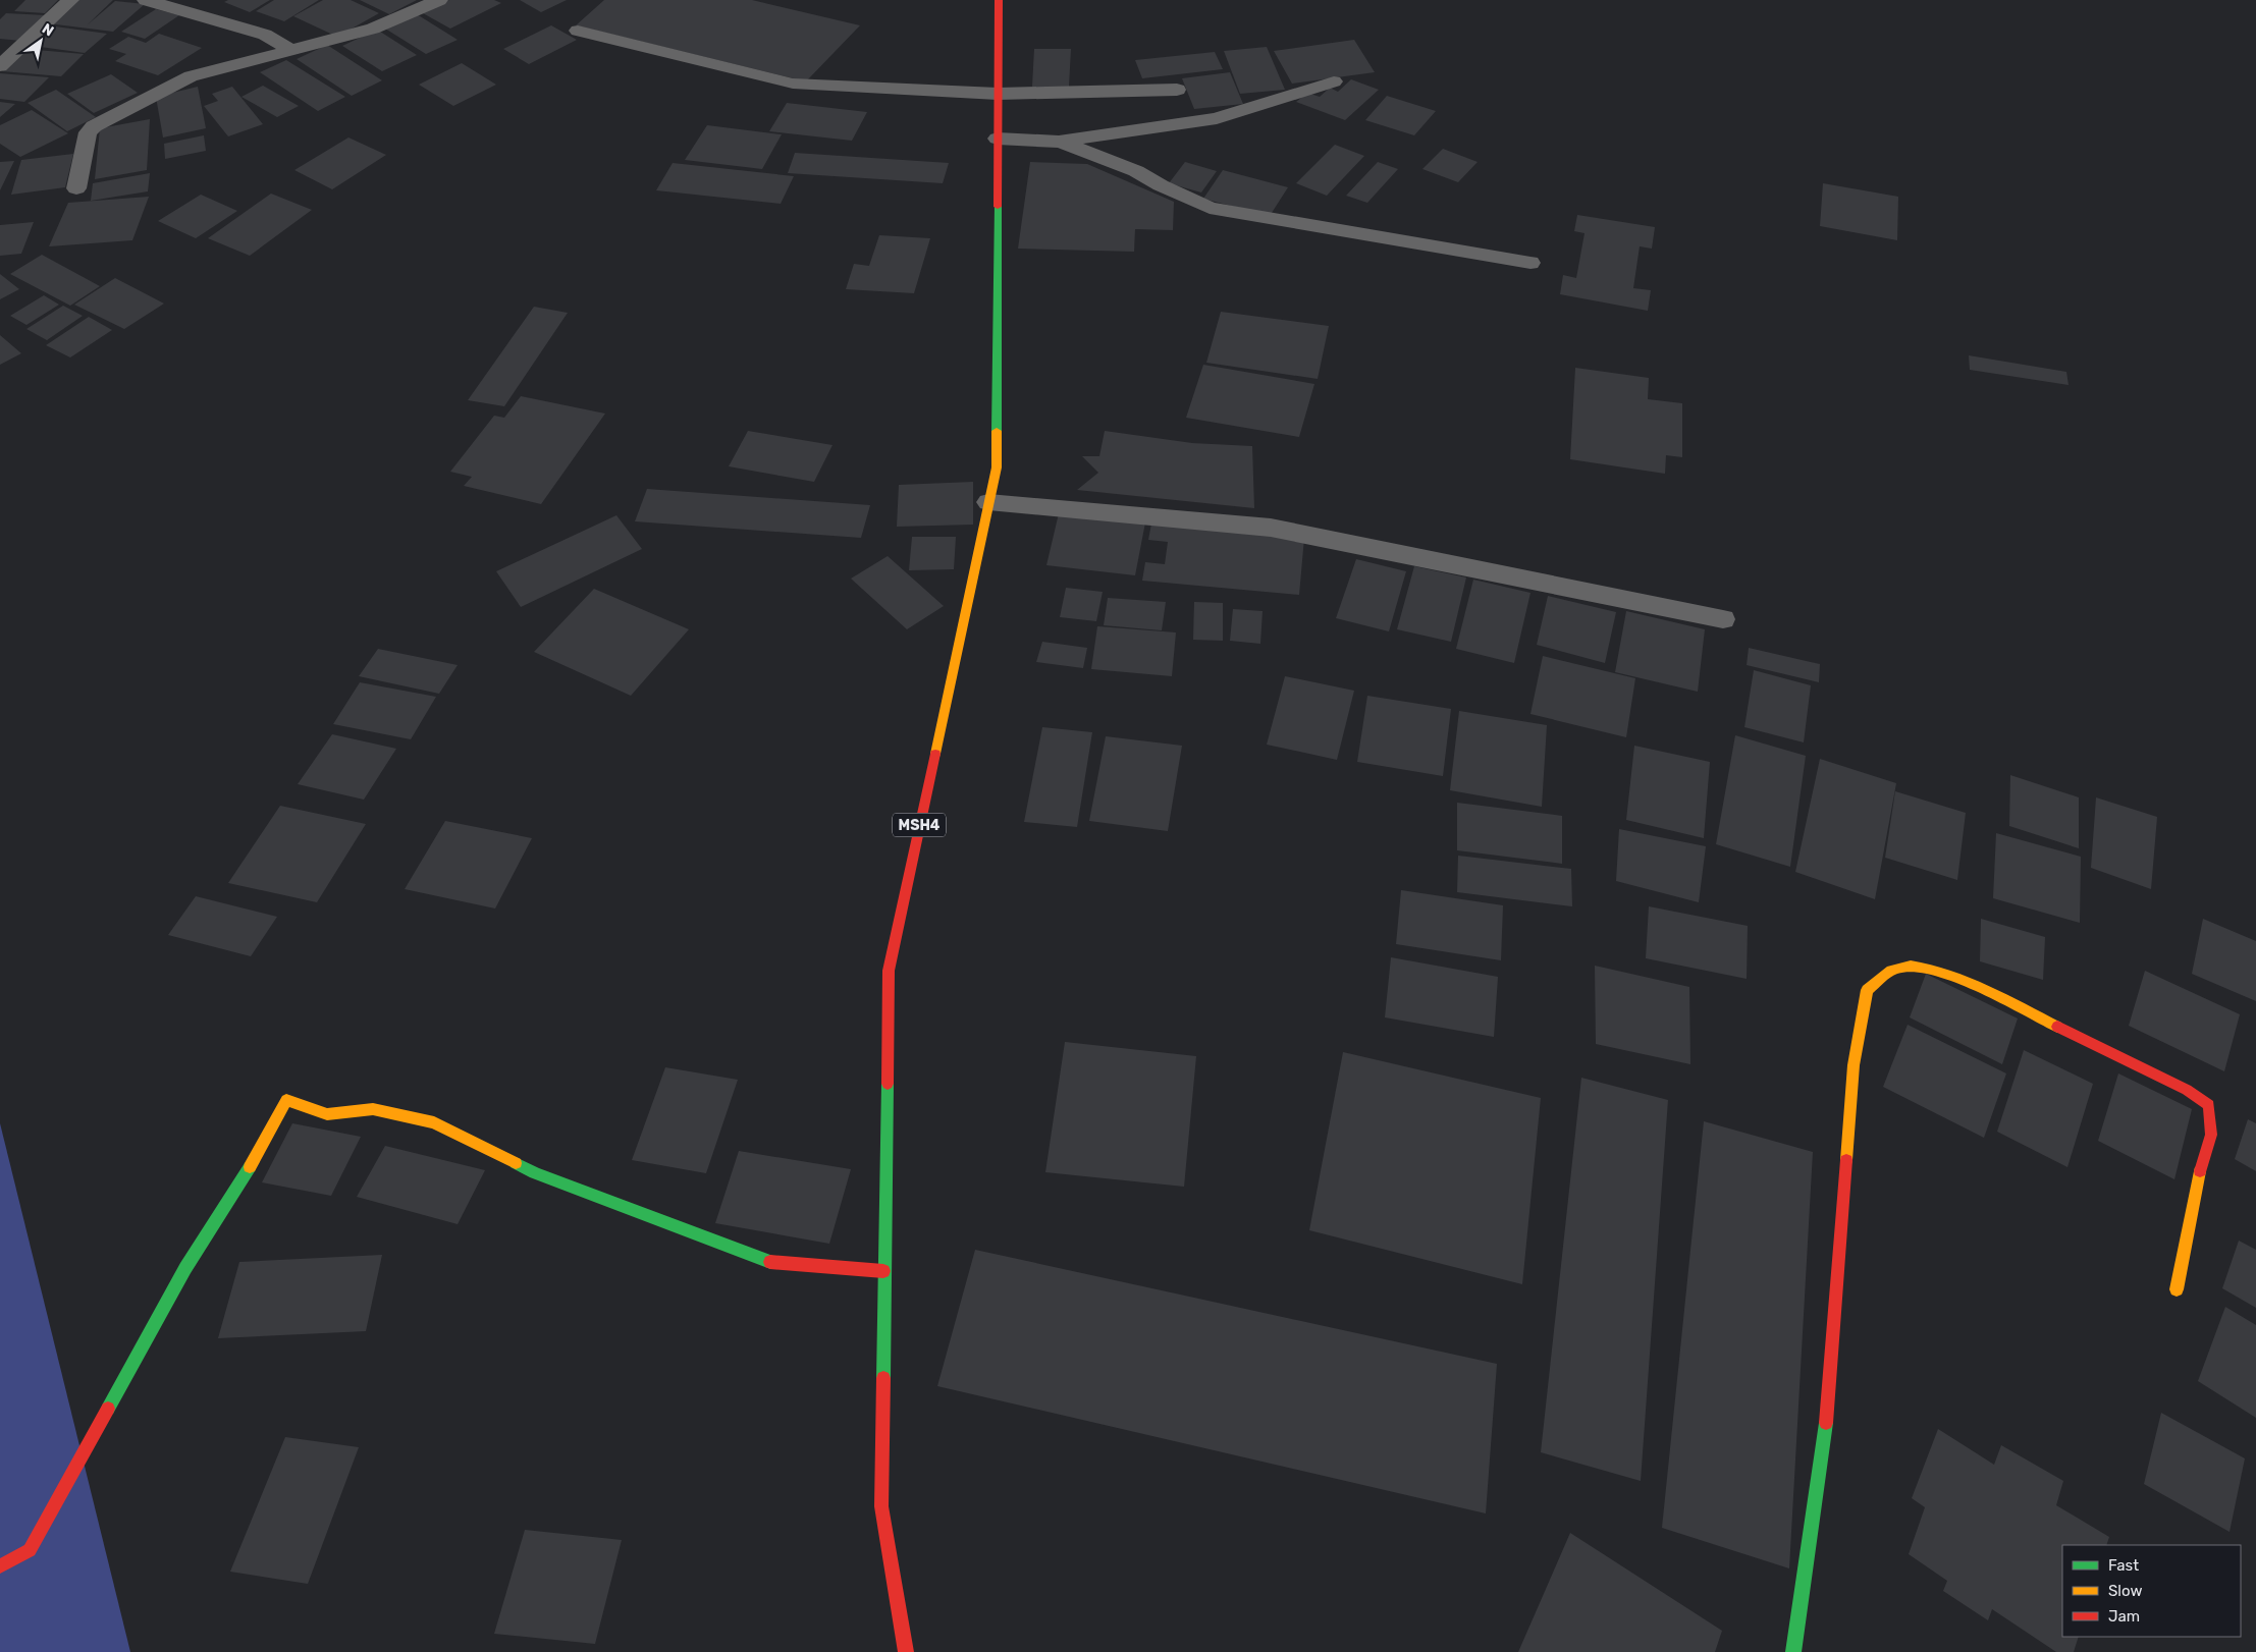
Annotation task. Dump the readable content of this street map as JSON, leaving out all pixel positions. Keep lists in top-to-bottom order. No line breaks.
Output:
{"streets":{"main road":["MSH4"]},"legend":["Fast","Slow","Jam"],"north":"top right"}
